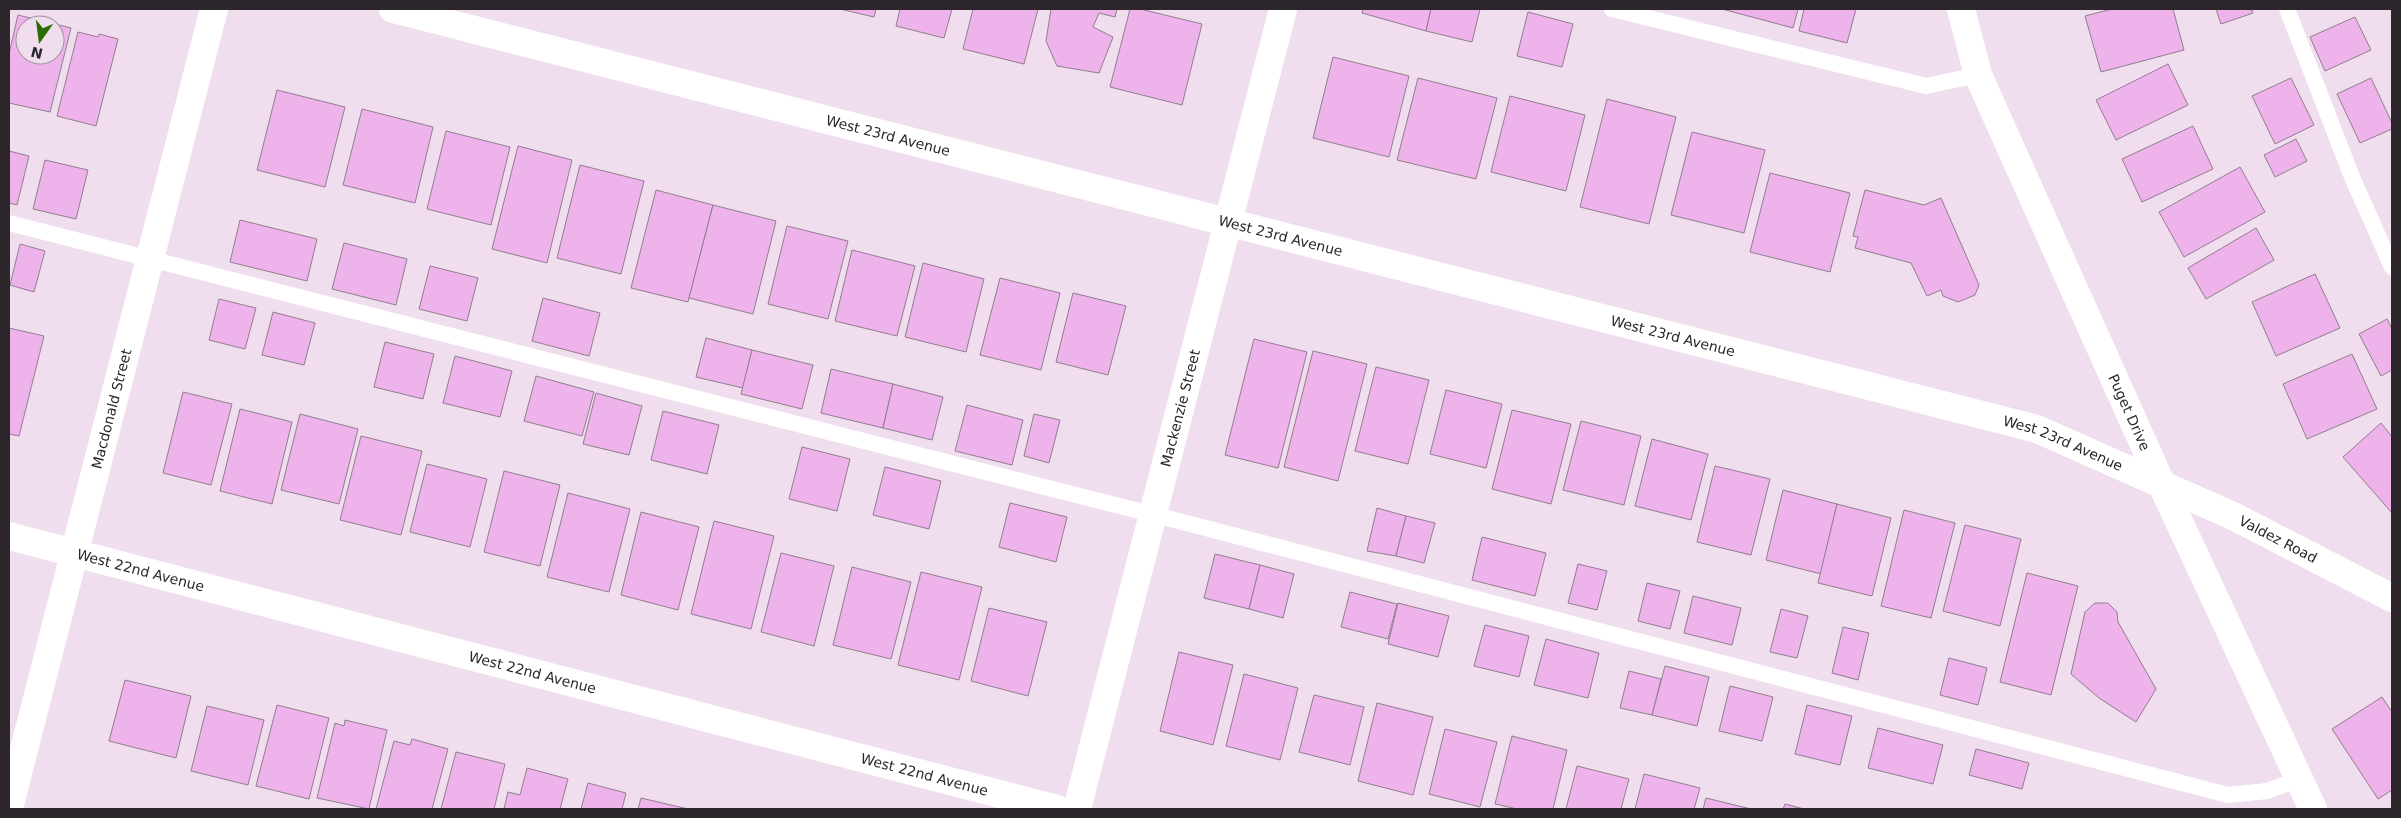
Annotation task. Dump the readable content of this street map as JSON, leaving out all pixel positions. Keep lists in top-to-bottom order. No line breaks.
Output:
{"streets":{"street":["West 23rd Avenue","Macdonald Street","Mackenzie Street","Puget Drive","Valdez Road","West 22nd Avenue"]},"crossings":[["West 23rd Avenue","Mackenzie Street"],["West 23rd Avenue","Puget Drive"],["West 23rd Avenue","Valdez Road"],["Macdonald Street","West 22nd Avenue"],["Puget Drive","Valdez Road"]],"north":"bottom"}
